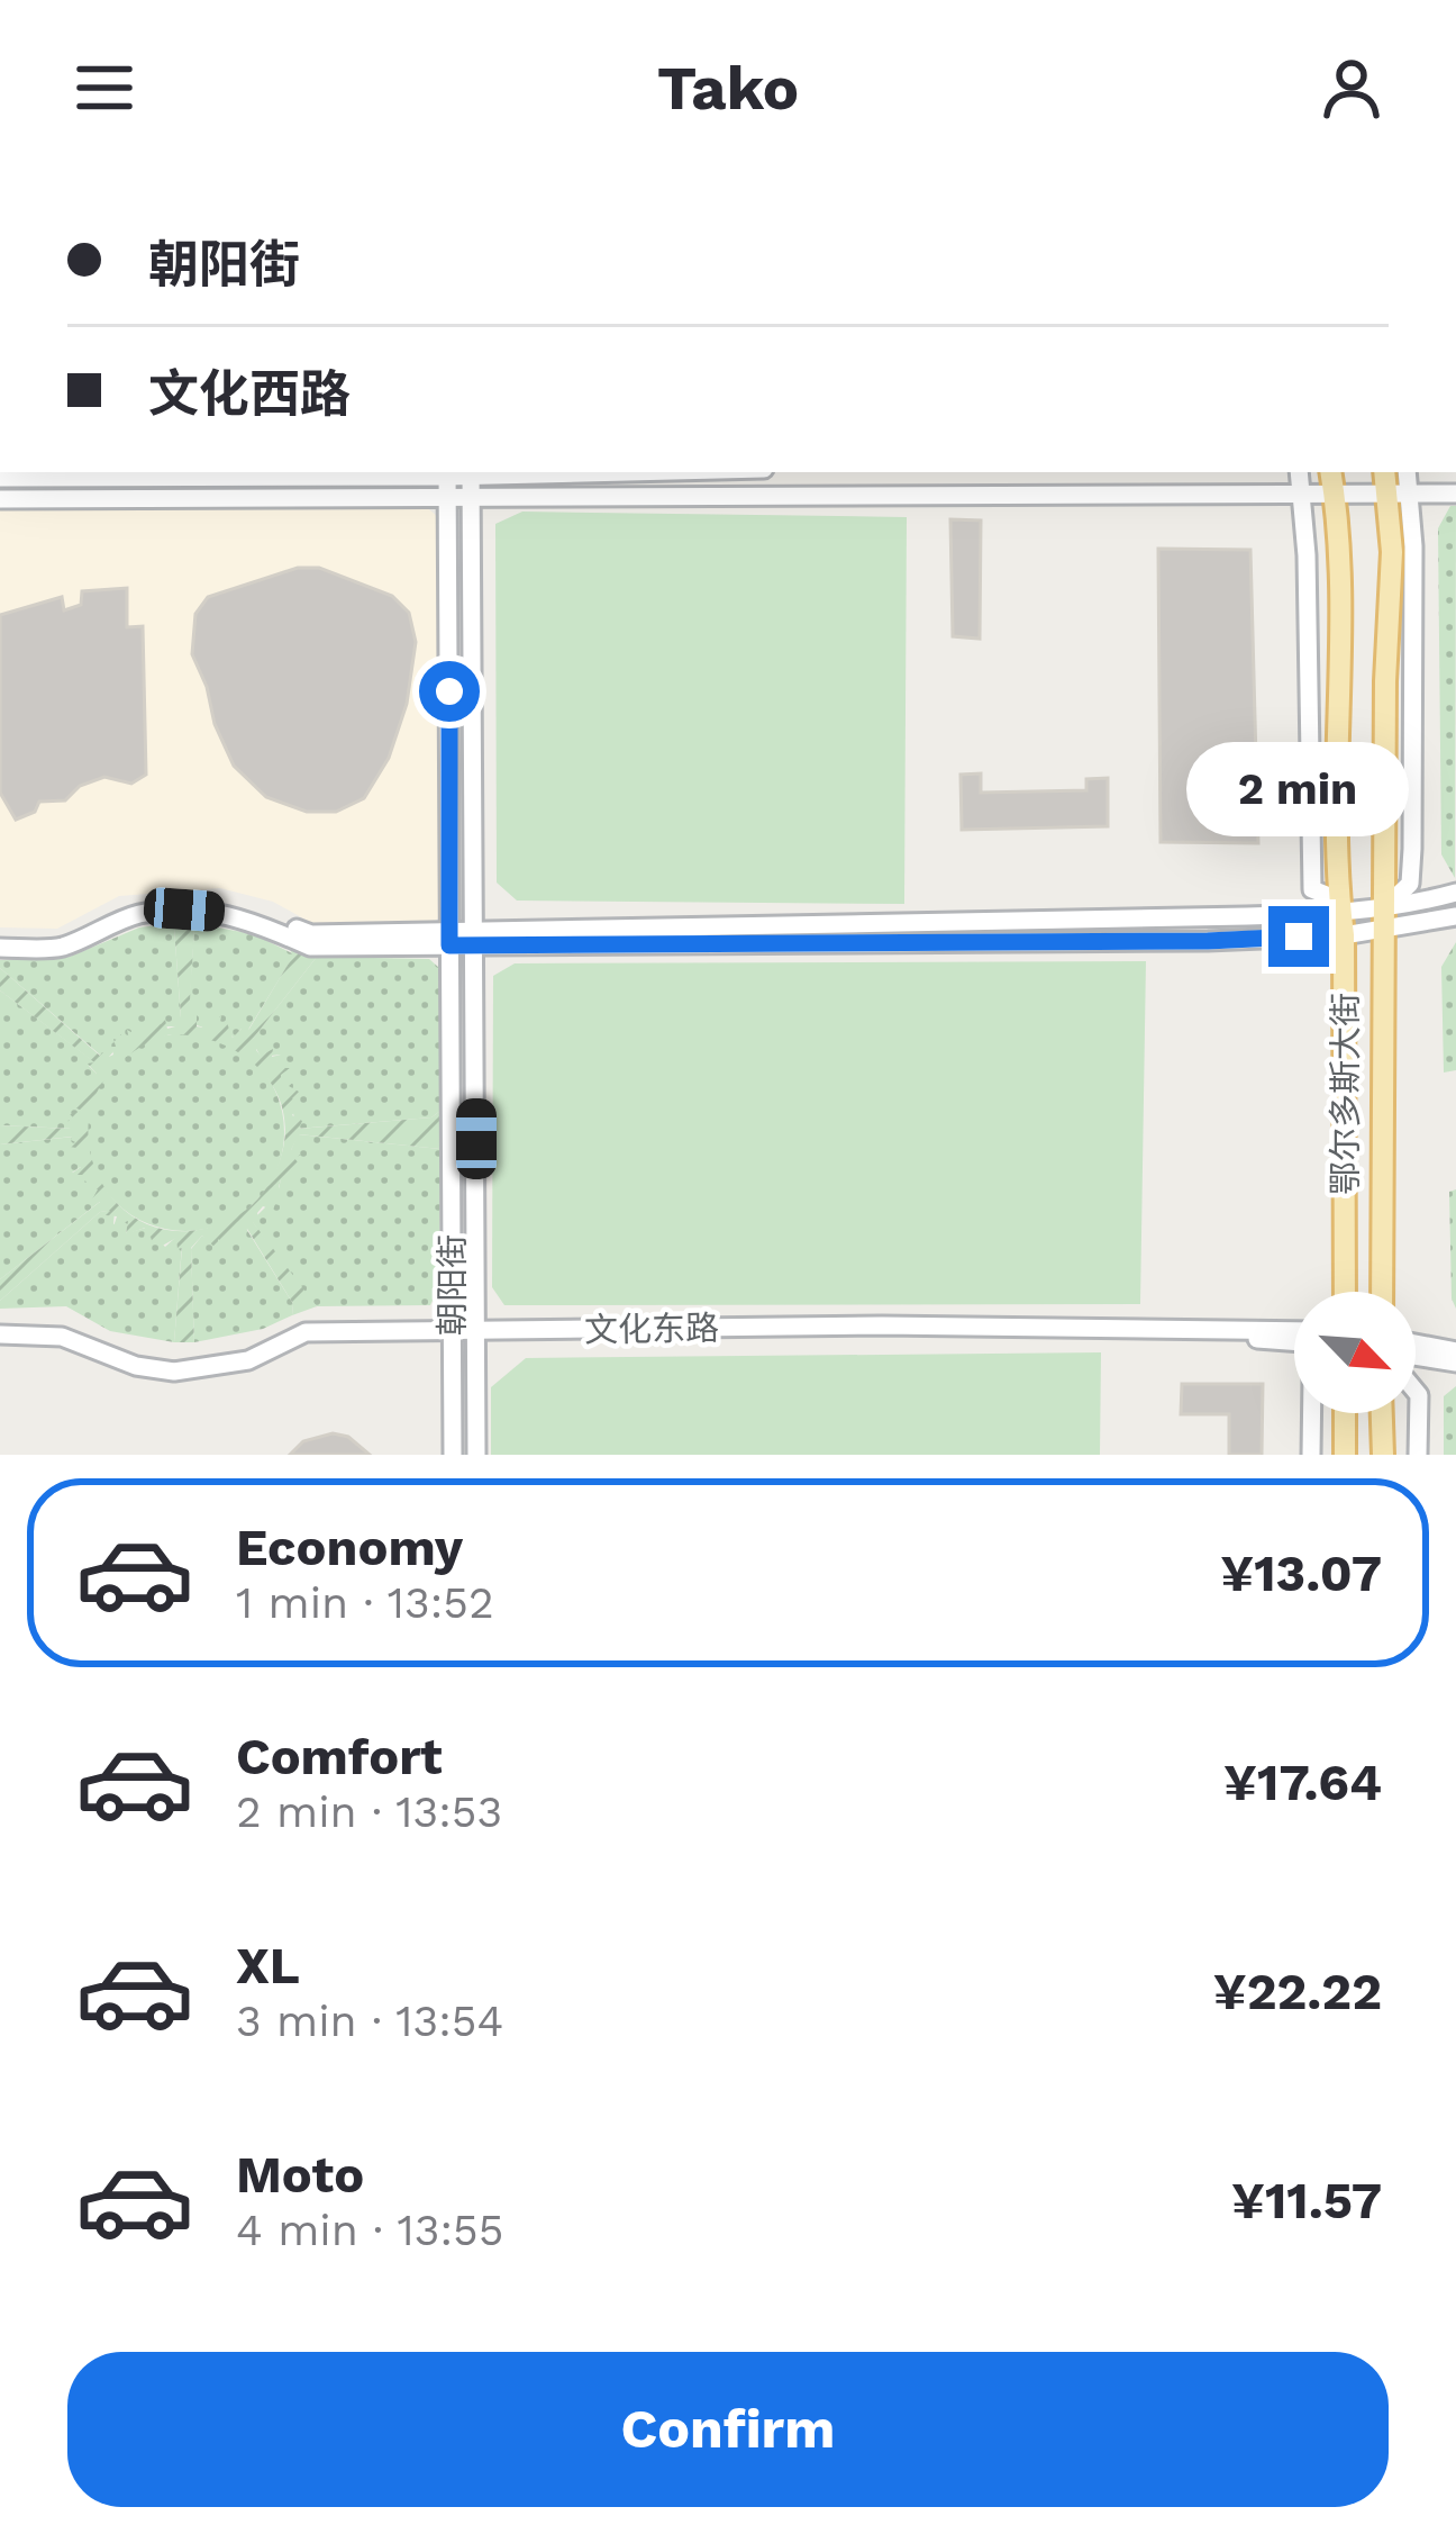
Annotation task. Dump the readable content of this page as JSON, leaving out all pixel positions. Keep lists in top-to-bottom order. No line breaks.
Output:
{"streets":{"main road":["鄂尔多斯大街"],"street":["朝阳街","文化东路"]},"crossings":[["朝阳街","文化东路"]],"north":"bottom right","page":{"header":"Tako","banner":["朝阳街","文化西路"],"bubble":"2 min","list":[{"name":"Economy","note":"1 min · 13:52","value":"¥13.07"},{"name":"Comfort","note":"2 min · 13:53","value":"¥17.64"},{"name":"XL","note":"3 min · 13:54","value":"¥22.22"},{"name":"Moto","note":"4 min · 13:55","value":"¥11.57"}],"buttons":"Confirm"}}
